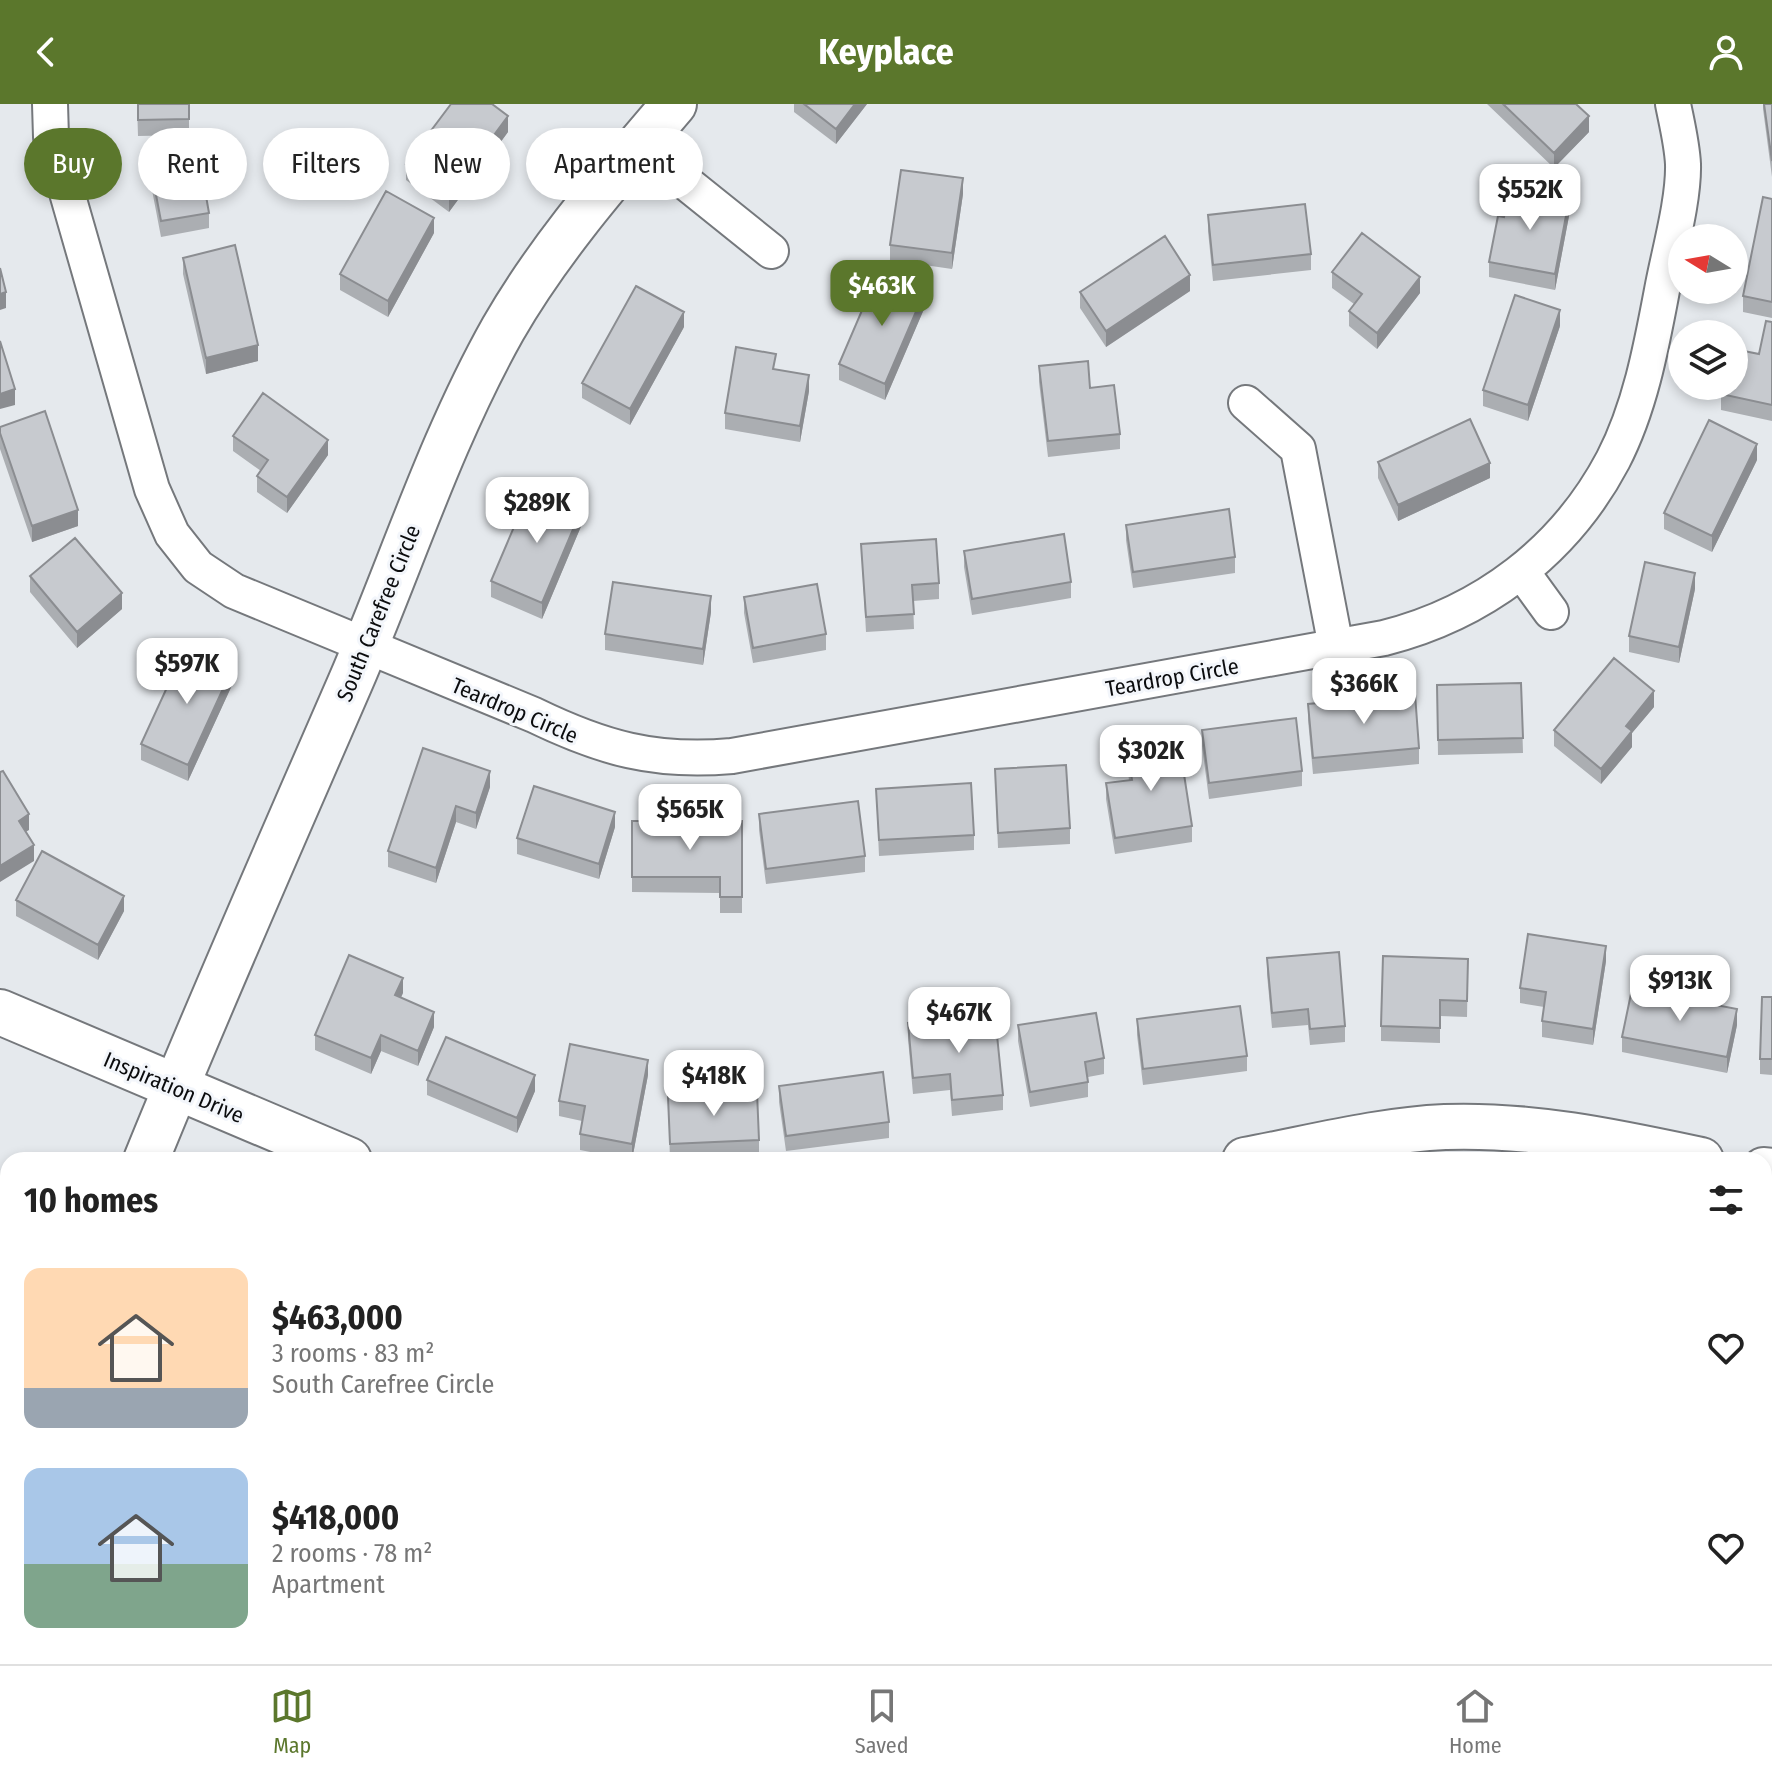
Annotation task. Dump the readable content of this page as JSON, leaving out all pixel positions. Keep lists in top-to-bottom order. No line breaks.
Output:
{"streets":{"main road":["South Carefree Circle","Inspiration Drive"],"street":["Teardrop Circle"]},"crossings":[["South Carefree Circle","Teardrop Circle"],["South Carefree Circle","Inspiration Drive"]],"north":"left","page":{"header":"Keyplace","chip":["Buy","Rent","Filters","New","Apartment"],"price":["$552K","$463K","$289K","$597K","$366K","$302K","$565K","$913K","$467K","$418K"],"heading":"10 homes","list":[{"name":"$463,000","note":"3 rooms · 83 m² · South Carefree Circle"},{"name":"$418,000","note":"2 rooms · 78 m² · Apartment"}],"tabs":["Map","Saved","Home"]}}
